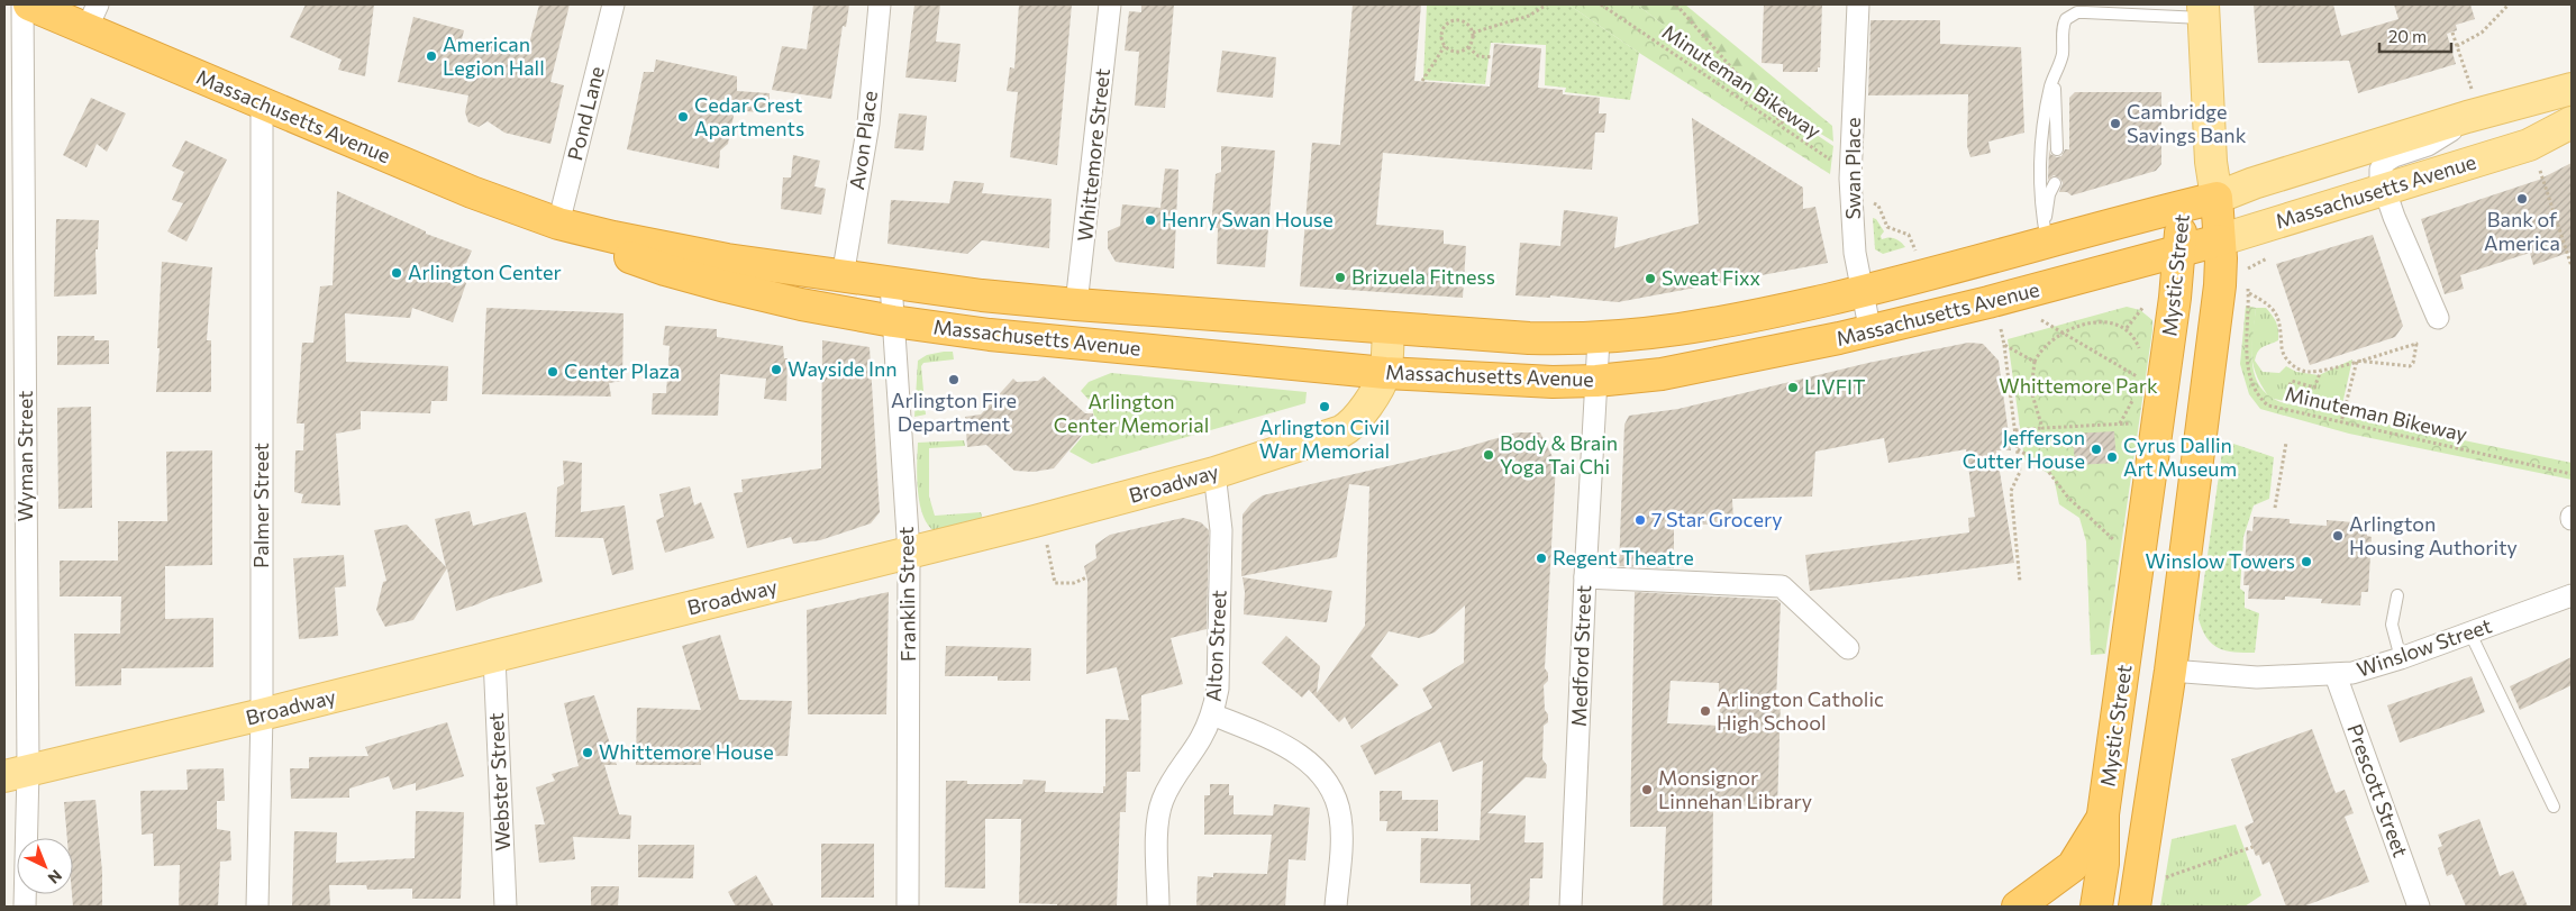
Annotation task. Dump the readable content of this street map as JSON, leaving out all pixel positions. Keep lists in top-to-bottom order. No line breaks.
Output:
{"streets":{"highway":["Massachusetts Avenue","Mystic Street"],"main road":["Broadway"],"street":["Pond Lane","Avon Place","Whittemore Street","Swan Place","Wyman Street","Palmer Street","Franklin Street","Alton Street","Winslow Street","Medford Street","Webster Street","Prescott Street"],"path":["Minuteman Bikeway"]},"crossings":[["Pond Lane","Massachusetts Avenue"],["Massachusetts Avenue","Avon Place"],["Massachusetts Avenue","Whittemore Street"],["Massachusetts Avenue","Swan Place"],["Massachusetts Avenue","Mystic Street"],["Massachusetts Avenue","Broadway"],["Massachusetts Avenue","Palmer Street"],["Massachusetts Avenue","Franklin Street"],["Massachusetts Avenue","Medford Street"],["Mystic Street","Winslow Street"],["Wyman Street","Broadway"],["Broadway","Palmer Street"],["Broadway","Franklin Street"],["Broadway","Alton Street"],["Broadway","Webster Street"],["Winslow Street","Prescott Street"]],"parks":["Whittemore Park","Arlington Center Memorial"],"places":["American Legion Hall","Cedar Crest Apartments","Cambridge Savings Bank","Bank of America","Henry Swan House","Arlington Center","Brizuela Fitness","Sweat Fixx","Wayside Inn","Center Plaza","Arlington Fire Department","LIVFIT","Arlington Civil War Memorial","Jefferson Cutter House","Body & Brain Yoga Tai Chi","Cyrus Dallin Art Museum","7 Star Grocery","Arlington Housing Authority","Regent Theatre","Winslow Towers","Arlington Catholic High School","Whittemore House","Monsignor Linnehan Library"],"scale_bar":"20 m","north":"bottom right"}
